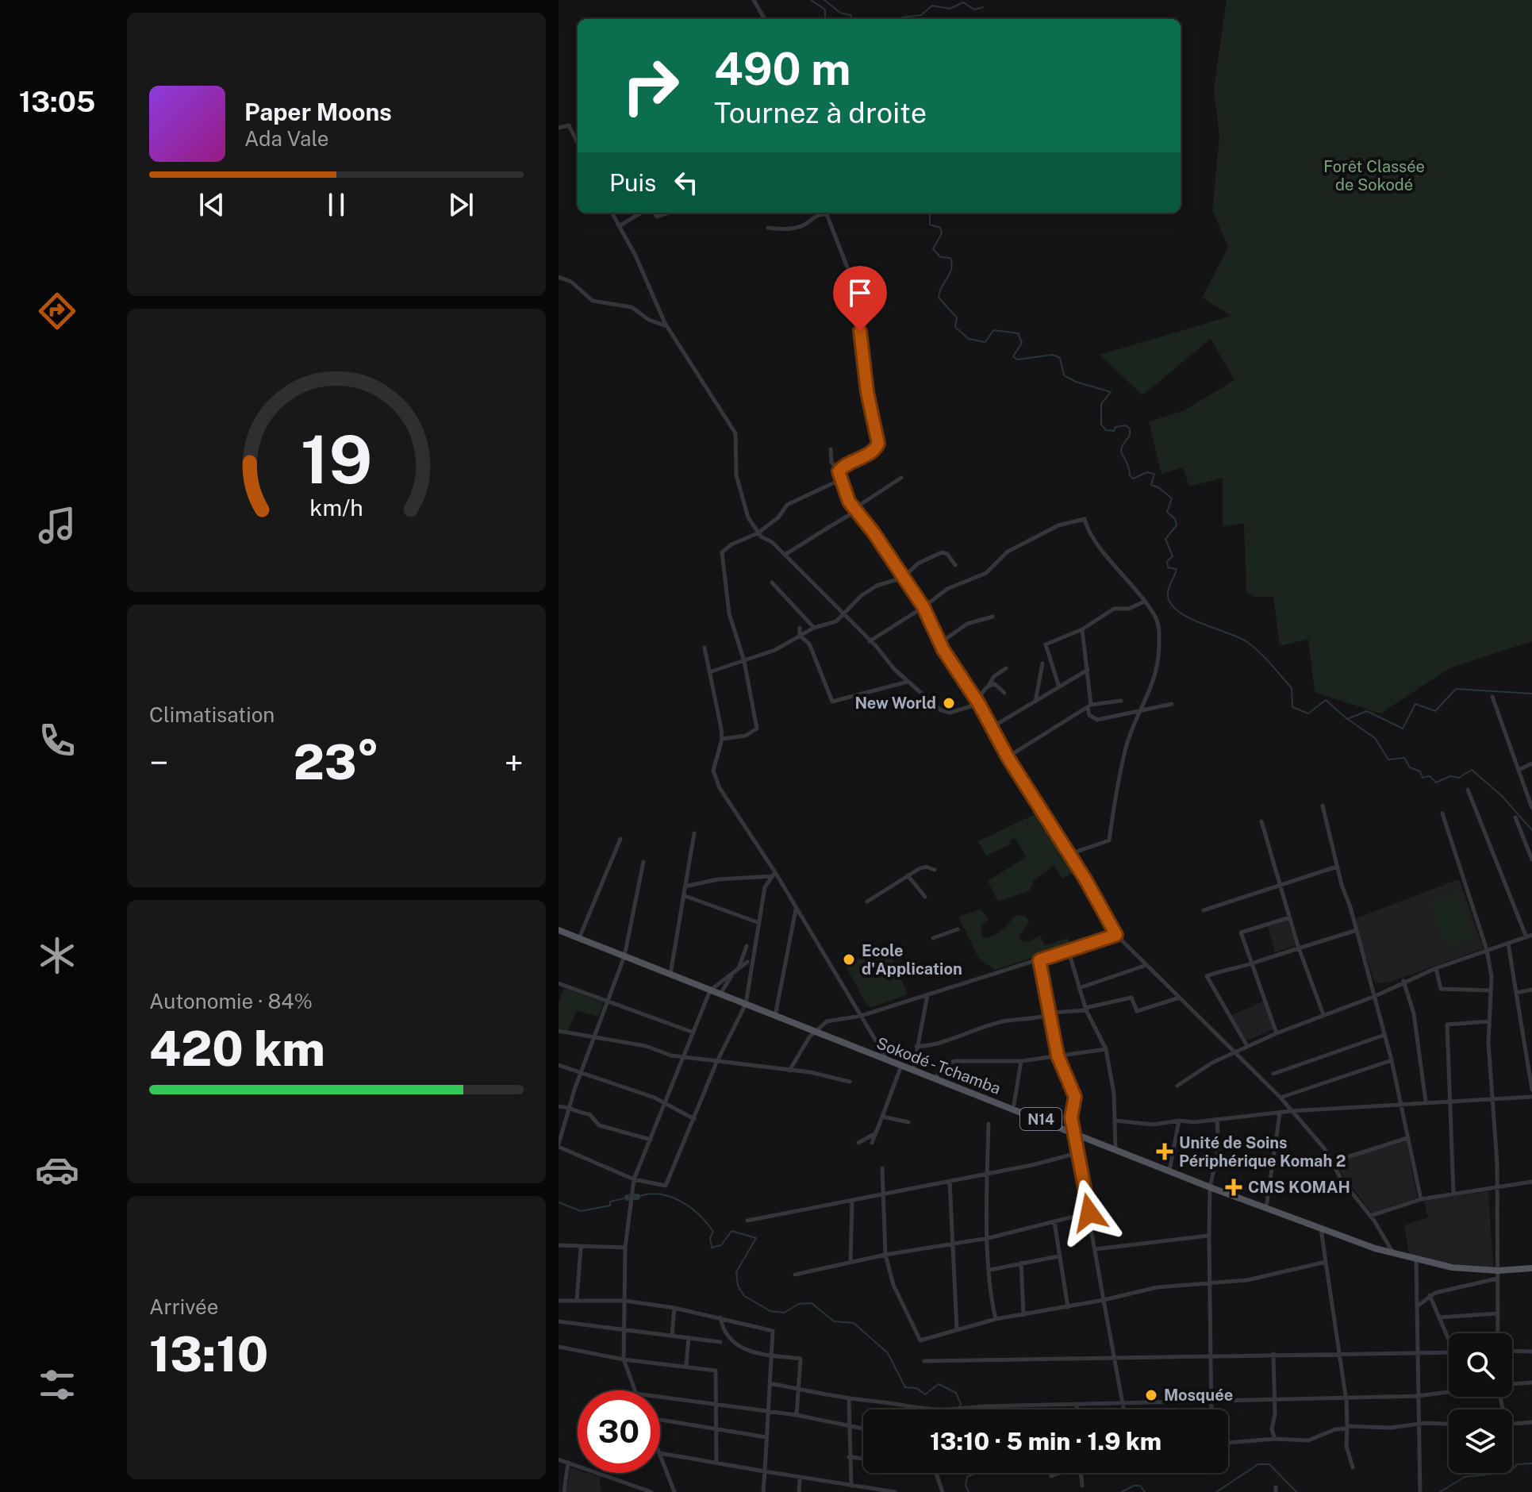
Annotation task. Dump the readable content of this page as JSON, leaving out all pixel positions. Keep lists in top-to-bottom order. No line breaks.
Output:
{"streets":{"main road":["Sokodé - Tchamba","N14"]},"parks":["Forêt Classée de Sokodé"],"places":{"other":["New World","Ecole d'Application","Mosquée"],"health":["Unité de Soins Périphérique Komah 2","CMS KOMAH"]},"page":{"tabs":"13:05","turn":["490 m","Tournez à droite"],"song":["Paper Moons","Ada Vale"],"then":"Puis","tile":["Climatisation",["Autonomie · 84%","420 km"],["Arrivée","13:10"]],"heat":["−","23°","+"],"limit":"30","trip":"13:10 · 5 min · 1.9 km","gauge":["19","km/h"]}}
